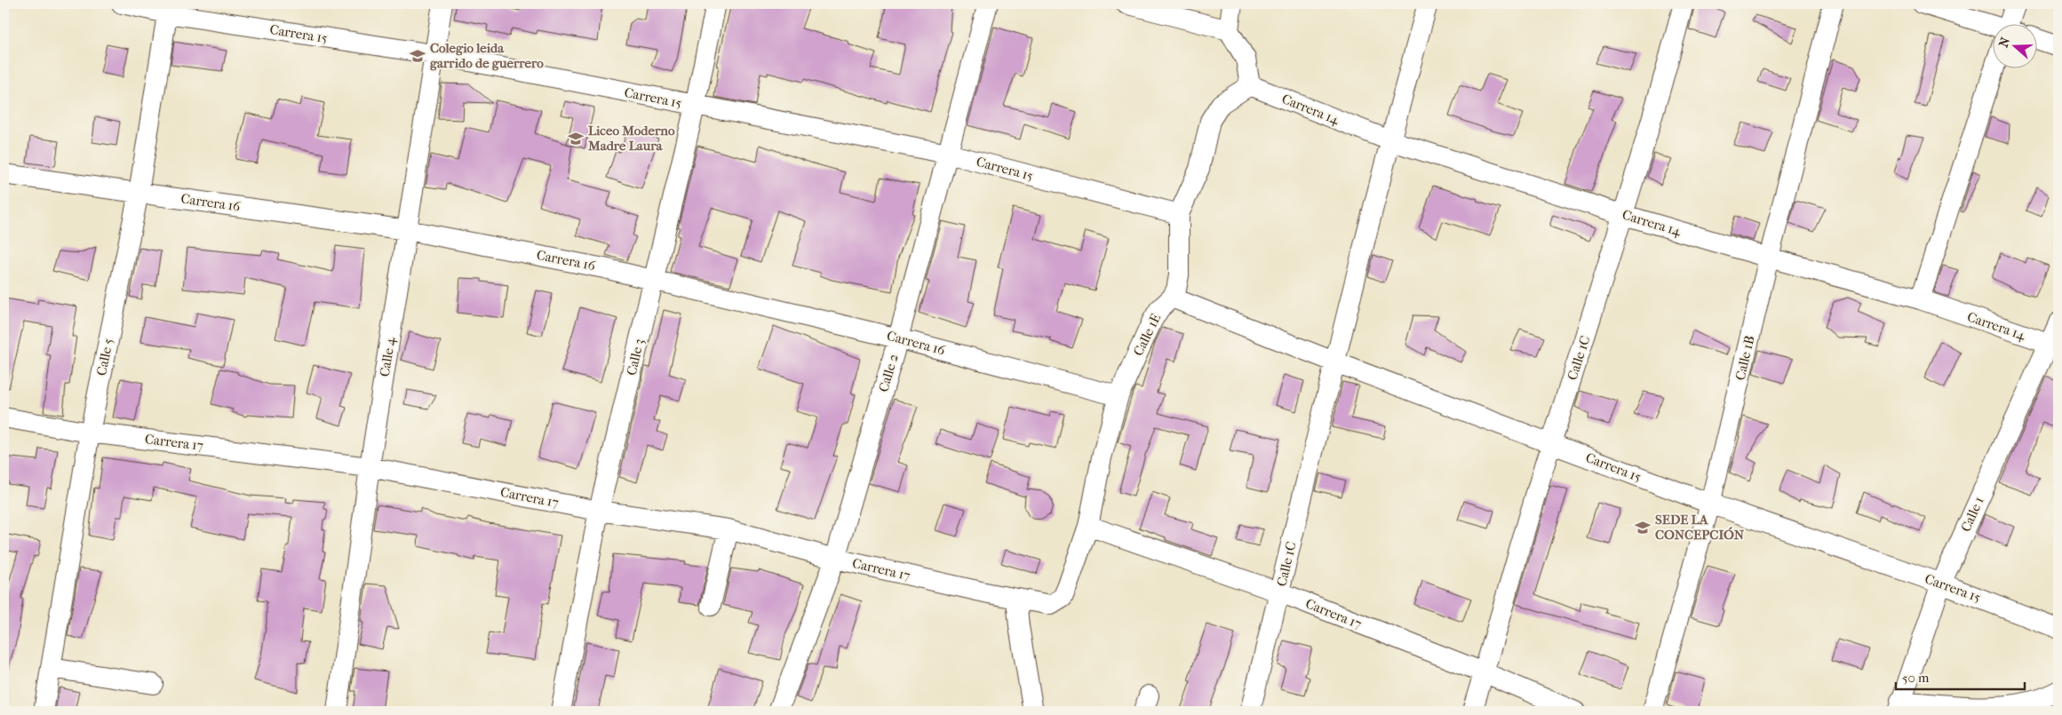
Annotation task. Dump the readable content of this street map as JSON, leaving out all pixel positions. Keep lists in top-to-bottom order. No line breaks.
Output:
{"streets":{"street":["Carrera 15","Carrera 14","Carrera 16","Calle 1E","Calle 5","Calle 4","Calle 3","Calle 1C","Calle 1B","Calle 2","Carrera 17","Calle 1"]},"crossings":[["Carrera 15","Calle 1E"],["Carrera 15","Calle 5"],["Carrera 15","Calle 4"],["Carrera 15","Calle 3"],["Carrera 15","Calle 1C"],["Carrera 15","Calle 1B"],["Carrera 15","Calle 2"],["Carrera 15","Calle 1"],["Carrera 14","Calle 1E"],["Carrera 14","Calle 1C"],["Carrera 14","Calle 1B"],["Carrera 14","Calle 1"],["Carrera 16","Calle 1E"],["Carrera 16","Calle 5"],["Carrera 16","Calle 4"],["Carrera 16","Calle 3"],["Carrera 16","Calle 2"],["Calle 1E","Carrera 17"],["Calle 5","Carrera 17"],["Calle 4","Carrera 17"],["Calle 3","Carrera 17"],["Calle 1C","Carrera 17"],["Calle 2","Carrera 17"]],"places":{"school or university":["Colegio leida garrido de guerrero","Liceo Moderno Madre Laura","SEDE LA CONCEPCIÓN"]},"scale_bar":"50 m","north":"left"}
